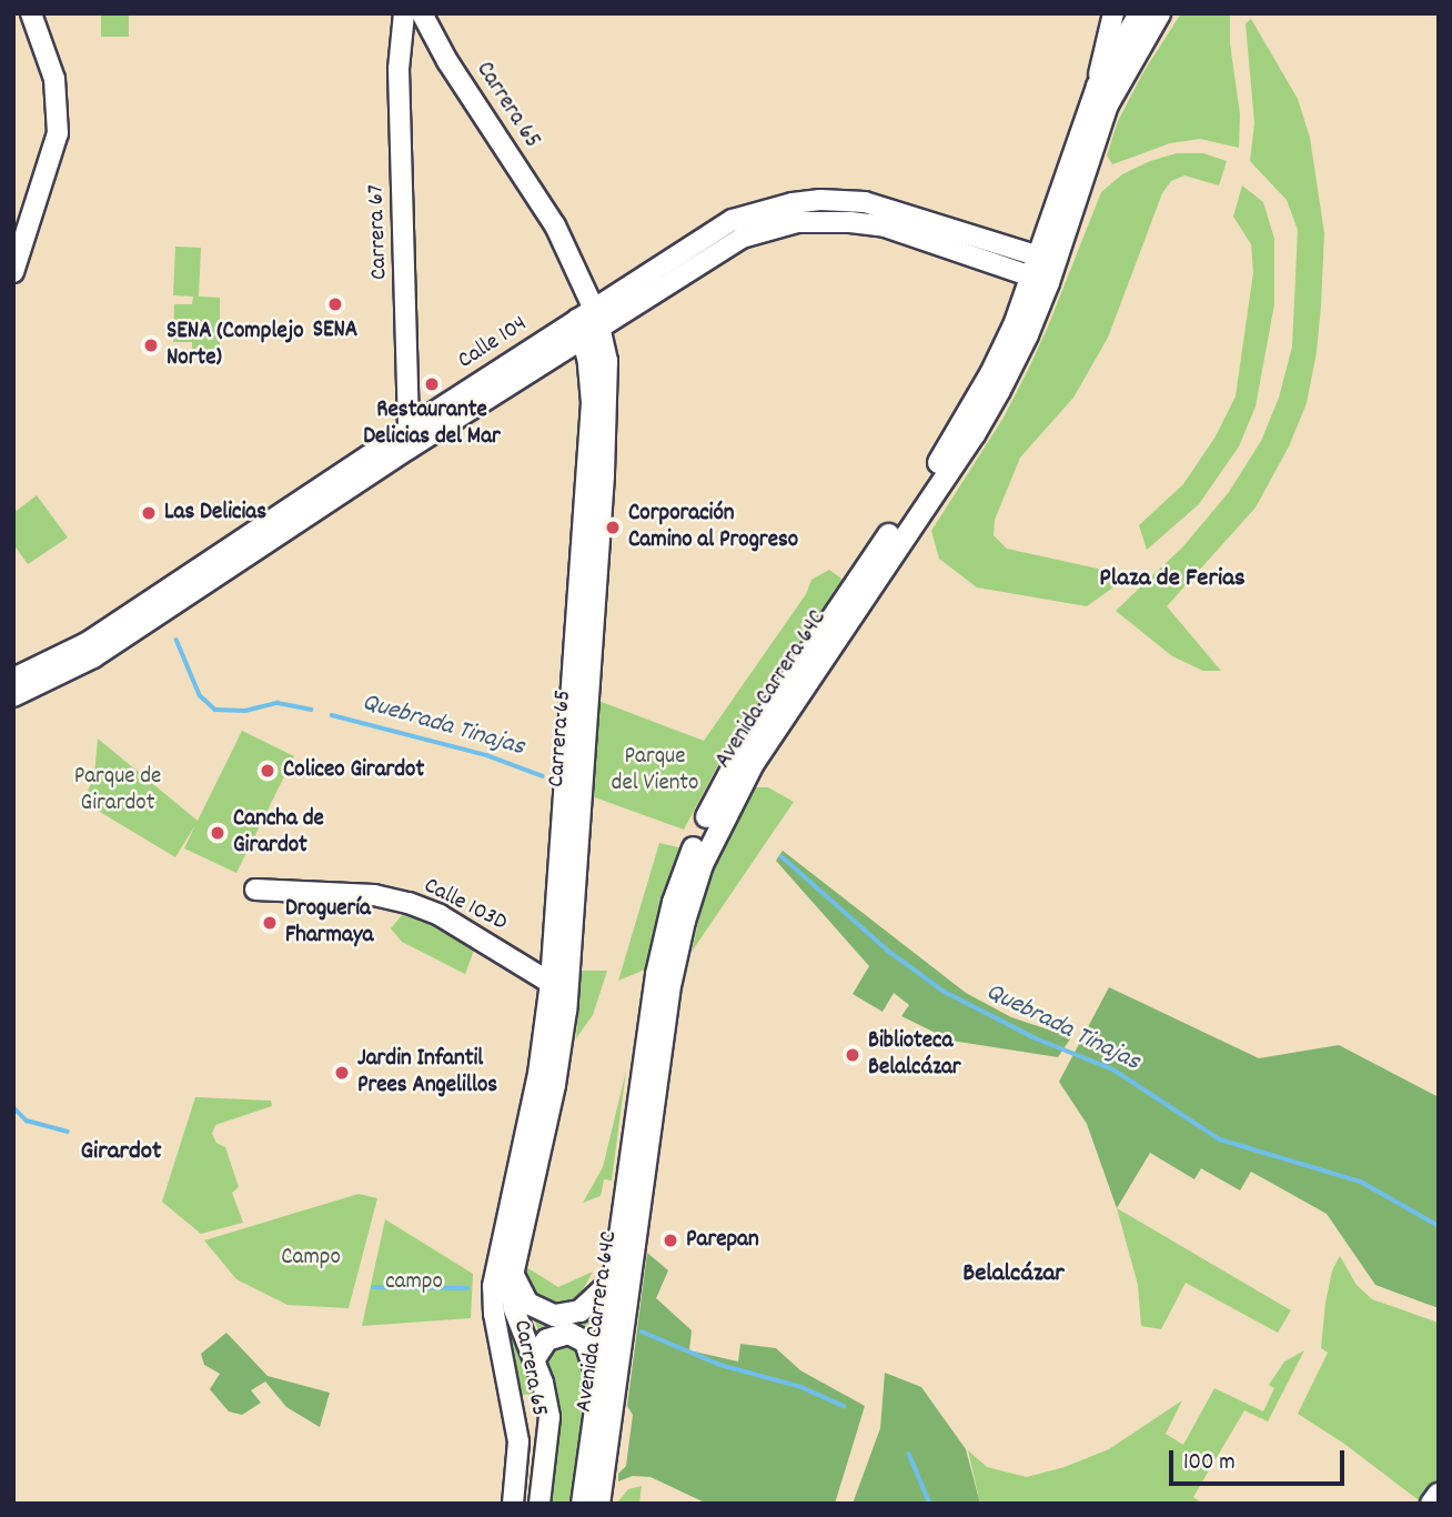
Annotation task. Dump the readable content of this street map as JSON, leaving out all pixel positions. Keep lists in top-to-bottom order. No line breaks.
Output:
{"streets":{"main road":["Carrera 65","Carrera 67","Calle 104","Avenida Carrera 64C","Calle 103D"]},"crossings":[["Carrera 65","Calle 104"],["Carrera 65","Calle 103D"],["Carrera 67","Calle 104"],["Calle 104","Avenida Carrera 64C"]],"districts":["Plaza de Ferias","Girardot","Belalcázar"],"water":["Quebrada Tinajas"],"parks":["Parque del Viento","Parque de Girardot","Campo","campo"],"places":["SENA","SENA (Complejo Norte)","Restaurante Delicias del Mar","Las Delicias","Corporación Camino al Progreso","Coliceo Girardot","Cancha de Girardot","Droguería Fharmaya","Biblioteca Belalcázar","Jardin Infantil Prees Angelillos","Parepan"],"scale_bar":"100 m"}
